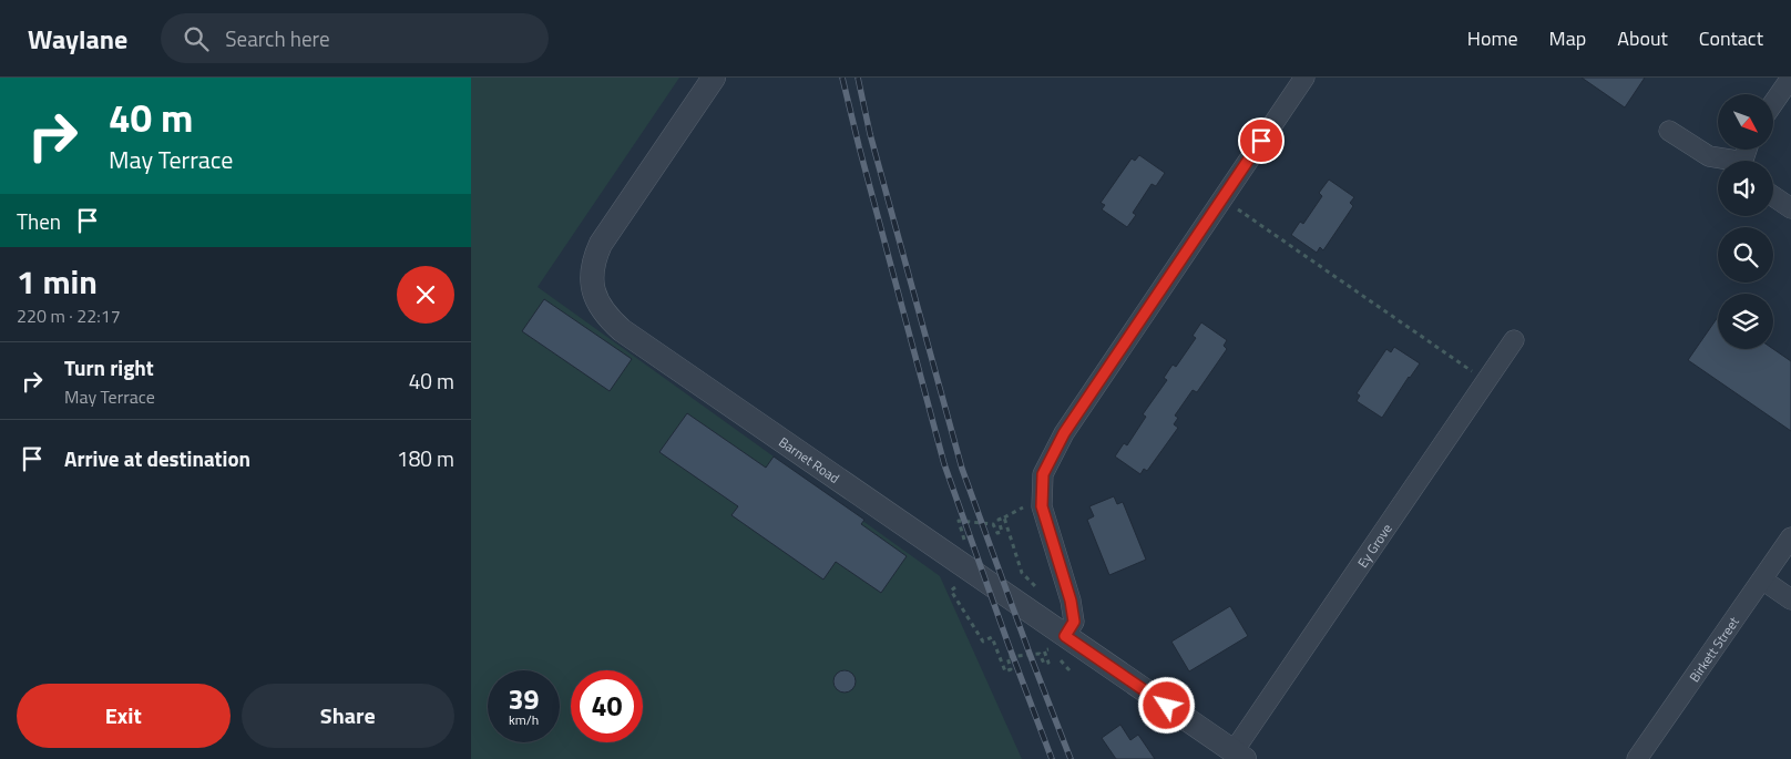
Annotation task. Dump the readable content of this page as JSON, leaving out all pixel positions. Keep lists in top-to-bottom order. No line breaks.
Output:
{"streets":{"street":["Barnet Road","Ey Grove","Birkett Street"]},"crossings":[["Barnet Road","Ey Grove"]],"north":"bottom right","page":{"header":"Waylane","search":"Search here","nav":["Home","Map","About","Contact"],"turn":["40 m","May Terrace"],"then":"Then","heading":["1 min","220 m · 22:17"],"list":[{"name":"Turn right","note":"May Terrace","value":"40 m"},{"name":"Arrive at destination","value":"180 m"}],"speed":"39 km/h","limit":"40","buttons":["Exit","Share"]}}
